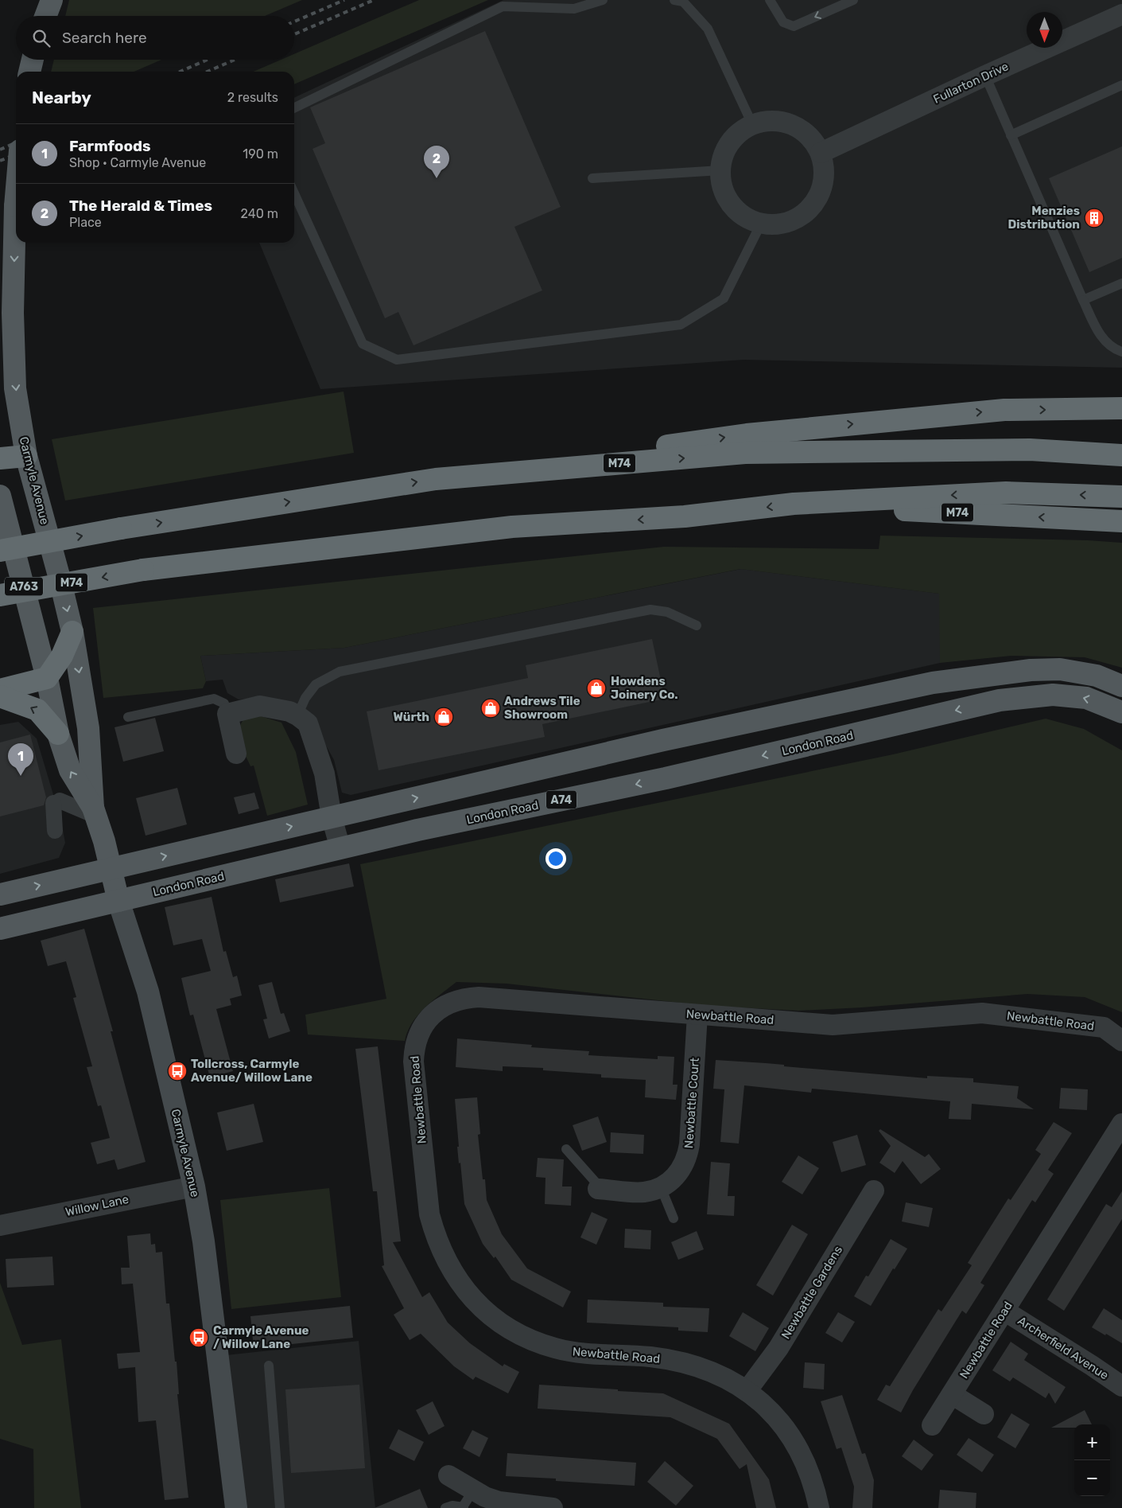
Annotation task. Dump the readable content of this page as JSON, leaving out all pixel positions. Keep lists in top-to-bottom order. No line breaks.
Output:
{"streets":{"highway":["M74"],"main road":["Carmyle Avenue","A763","London Road","A74"],"street":["Fullarton Drive","Newbattle Road","Newbattle Court","Willow Lane","Newbattle Gardens","Archerfield Avenue"]},"crossings":[["Carmyle Avenue","London Road"],["Carmyle Avenue","Willow Lane"],["Newbattle Road","Newbattle Court"],["Newbattle Road","Newbattle Gardens"],["Newbattle Road","Archerfield Avenue"]],"places":{"building":["Menzies Distribution"],"shop":["Howdens Joinery Co.","Andrews Tile Showroom","Würth"],"bus stop":["Tollcross, Carmyle Avenue/ Willow Lane","Carmyle Avenue / Willow Lane"]},"north":"bottom","page":{"search":"Search here","heading":["Nearby","2 results"],"list":[{"mark":"1","name":"Farmfoods","note":"Shop · Carmyle Avenue","value":"190 m"},{"mark":"2","name":"The Herald & Times","note":"Place","value":"240 m"}],"pins":["2","1"],"map_buttons":["+","−"]}}
